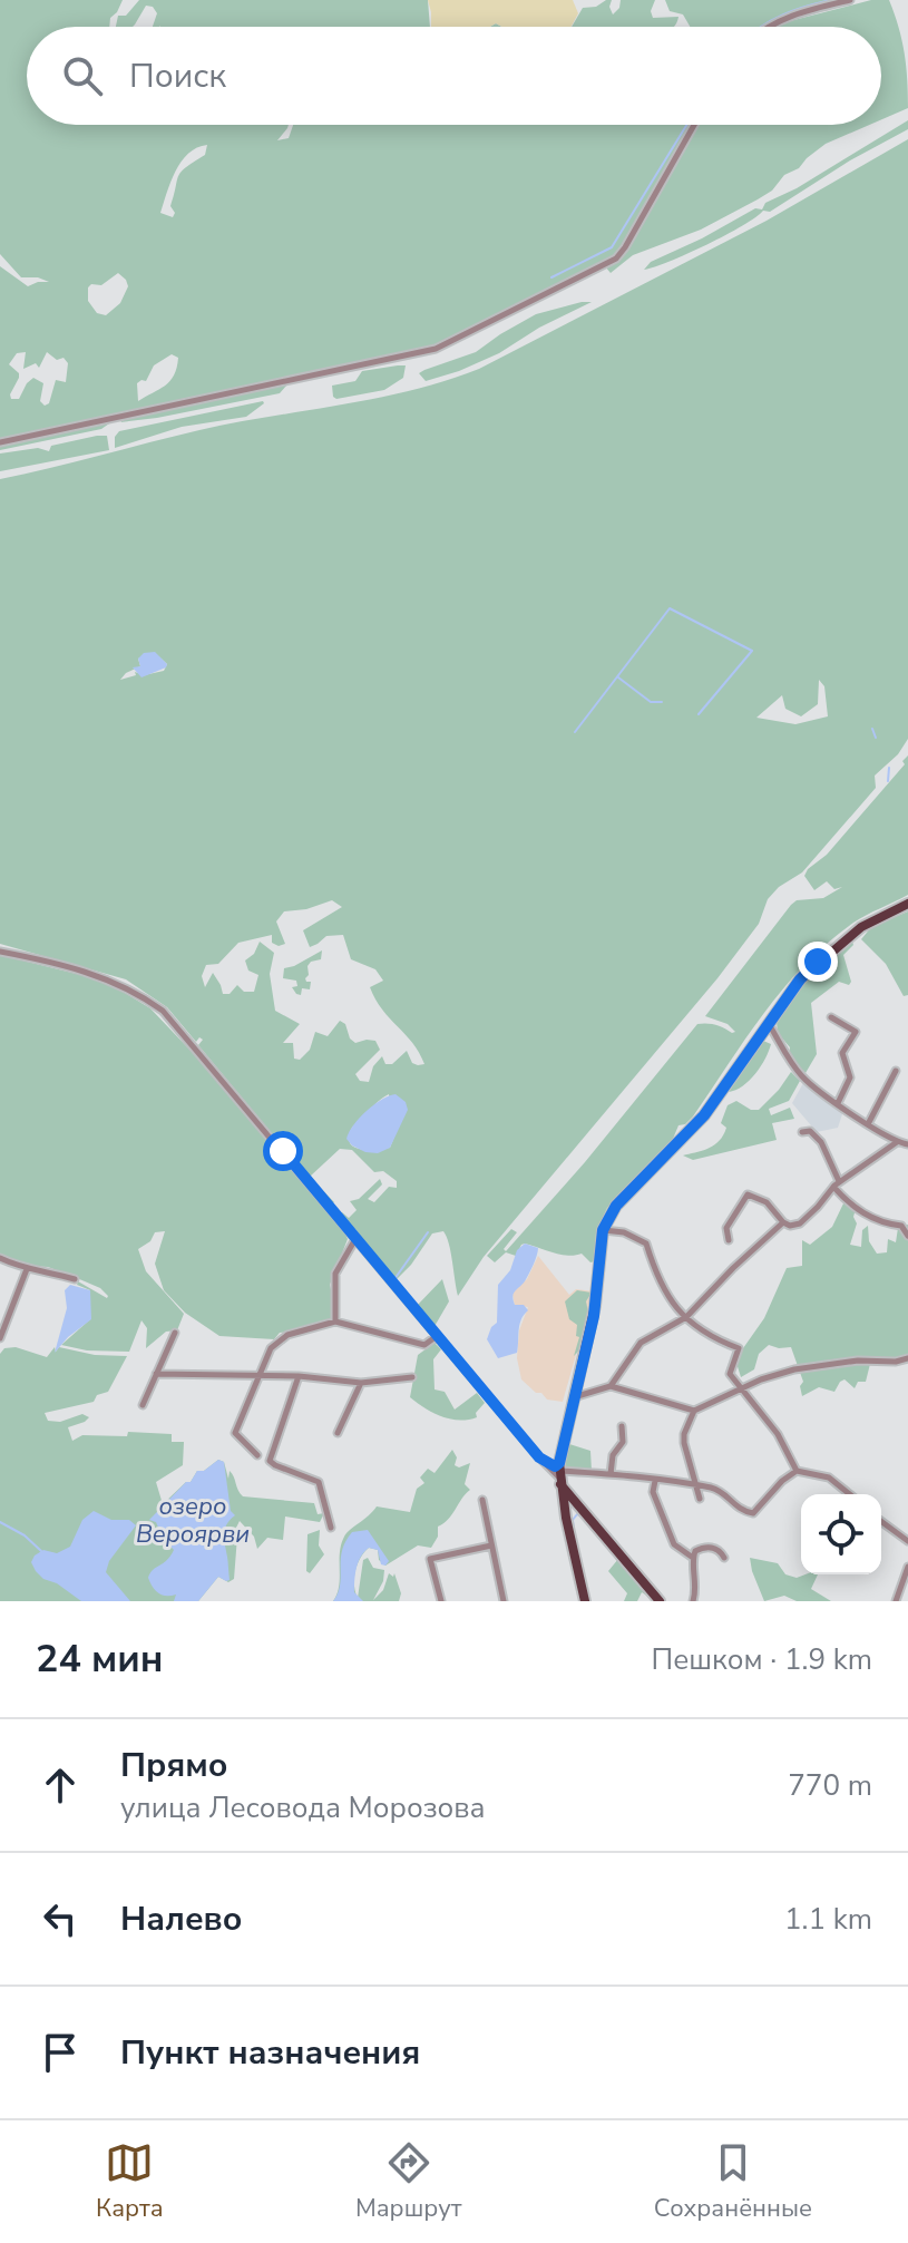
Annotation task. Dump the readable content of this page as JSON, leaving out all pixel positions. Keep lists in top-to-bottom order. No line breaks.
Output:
{"water":["озеро Вероярви"],"page":{"search":"Поиск","heading":["24 мин","Пешком · 1.9 km"],"list":[["Прямо","улица Лесовода Морозова","770 m"],["Налево","1.1 km"],"Пункт назначения"],"nav":["Карта","Маршрут","Сохранённые"]}}
